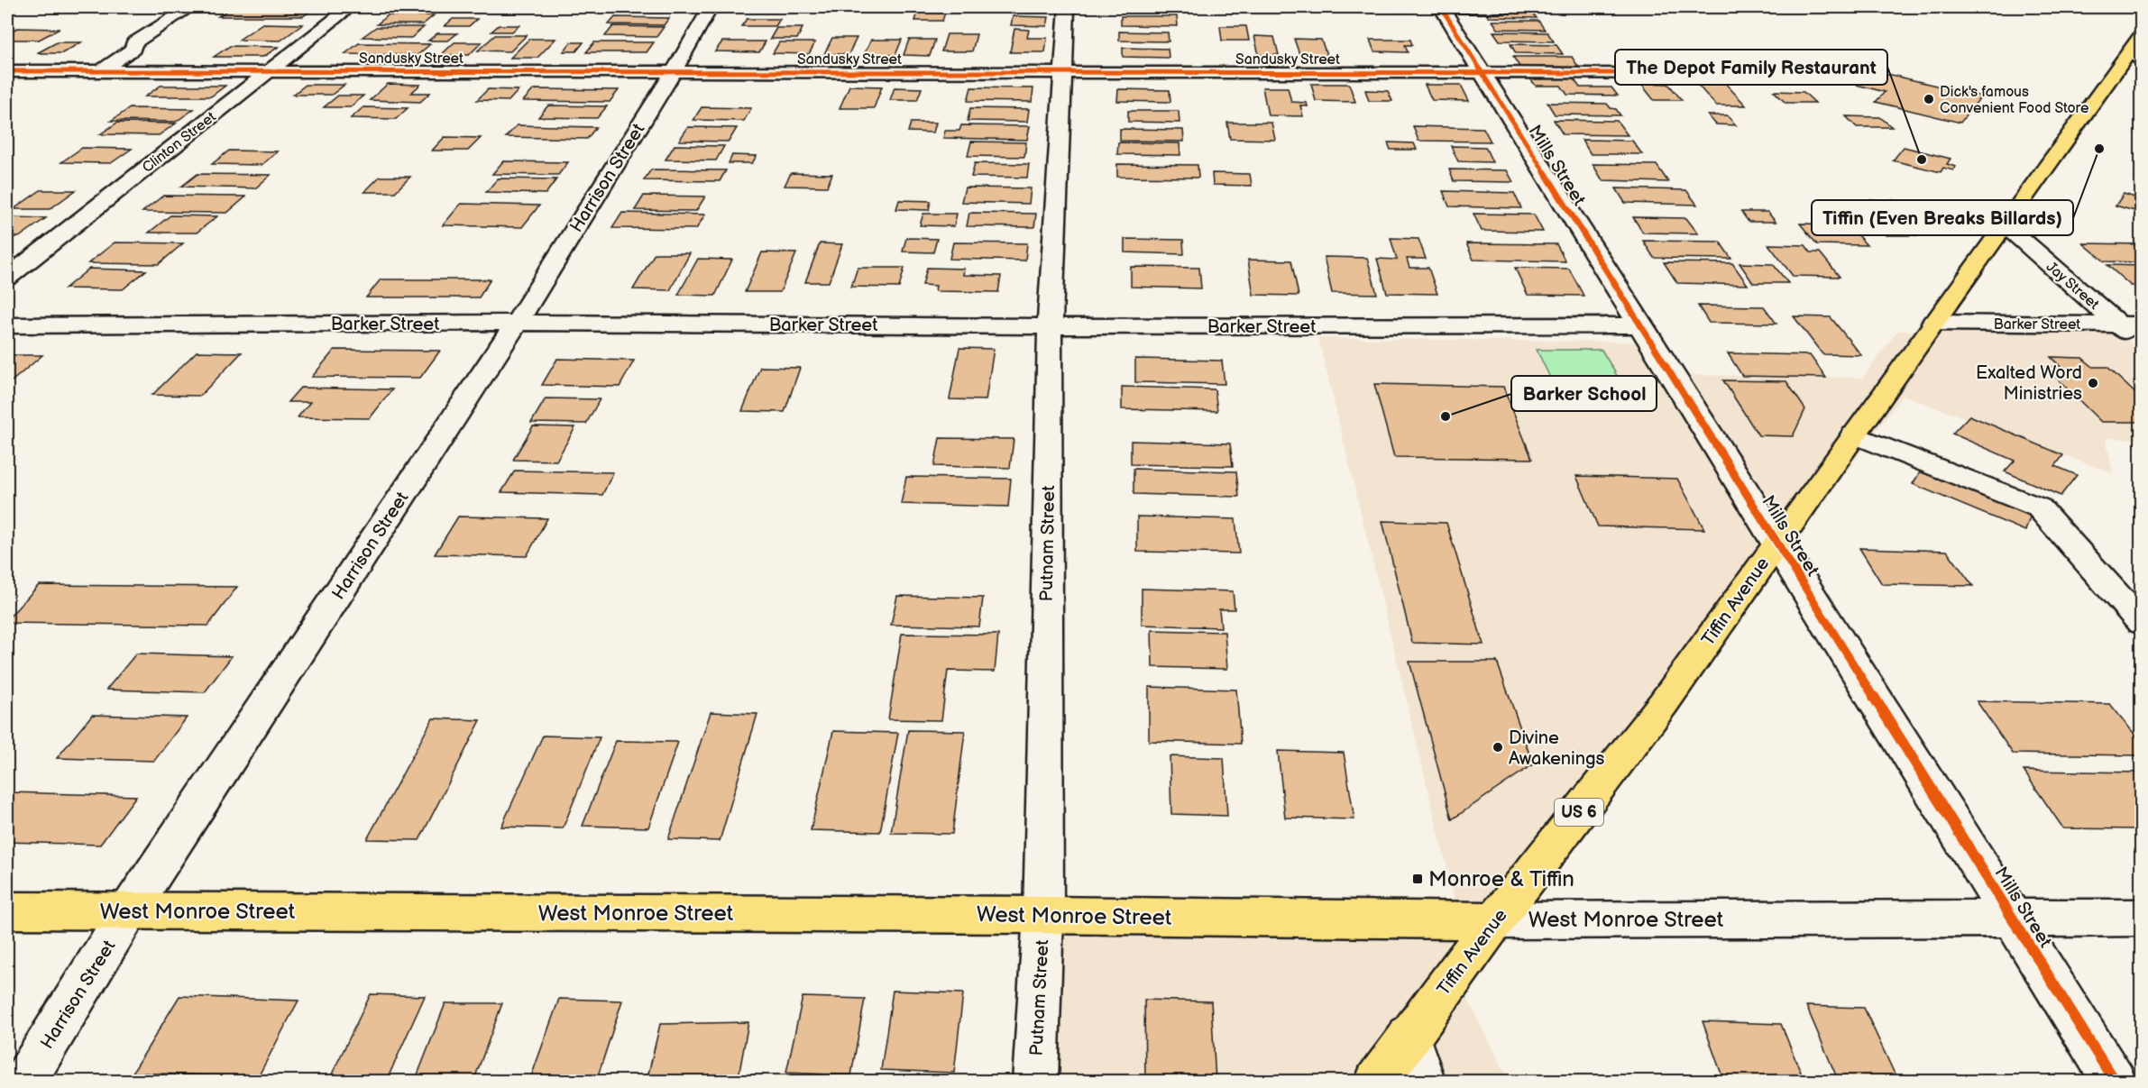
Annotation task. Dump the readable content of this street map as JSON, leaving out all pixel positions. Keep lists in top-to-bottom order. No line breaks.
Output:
{"streets":{"main road":["Tiffin Avenue","US 6","West Monroe Street"],"street":["Sandusky Street","Clinton Street","Mills Street","Harrison Street","Jay Street","Barker Street","Putnam Street"]},"crossings":[["Sandusky Street","Clinton Street"],["Sandusky Street","Mills Street"],["Sandusky Street","Harrison Street"],["Sandusky Street","Putnam Street"],["Mills Street","Barker Street"],["Mills Street","Tiffin Avenue"],["Mills Street","West Monroe Street"],["Harrison Street","Barker Street"],["Harrison Street","West Monroe Street"],["Jay Street","Barker Street"],["Jay Street","Tiffin Avenue"],["Barker Street","Putnam Street"],["Barker Street","Tiffin Avenue"],["Putnam Street","West Monroe Street"],["Tiffin Avenue","West Monroe Street"]],"places":{"other":["Dick's famous Convenient Food Store","Tiffin (Even Breaks Billards)","The Depot Family Restaurant","Exalted Word Ministries","Barker School","Divine Awakenings"],"transit":["Monroe & Tiffin"]}}
